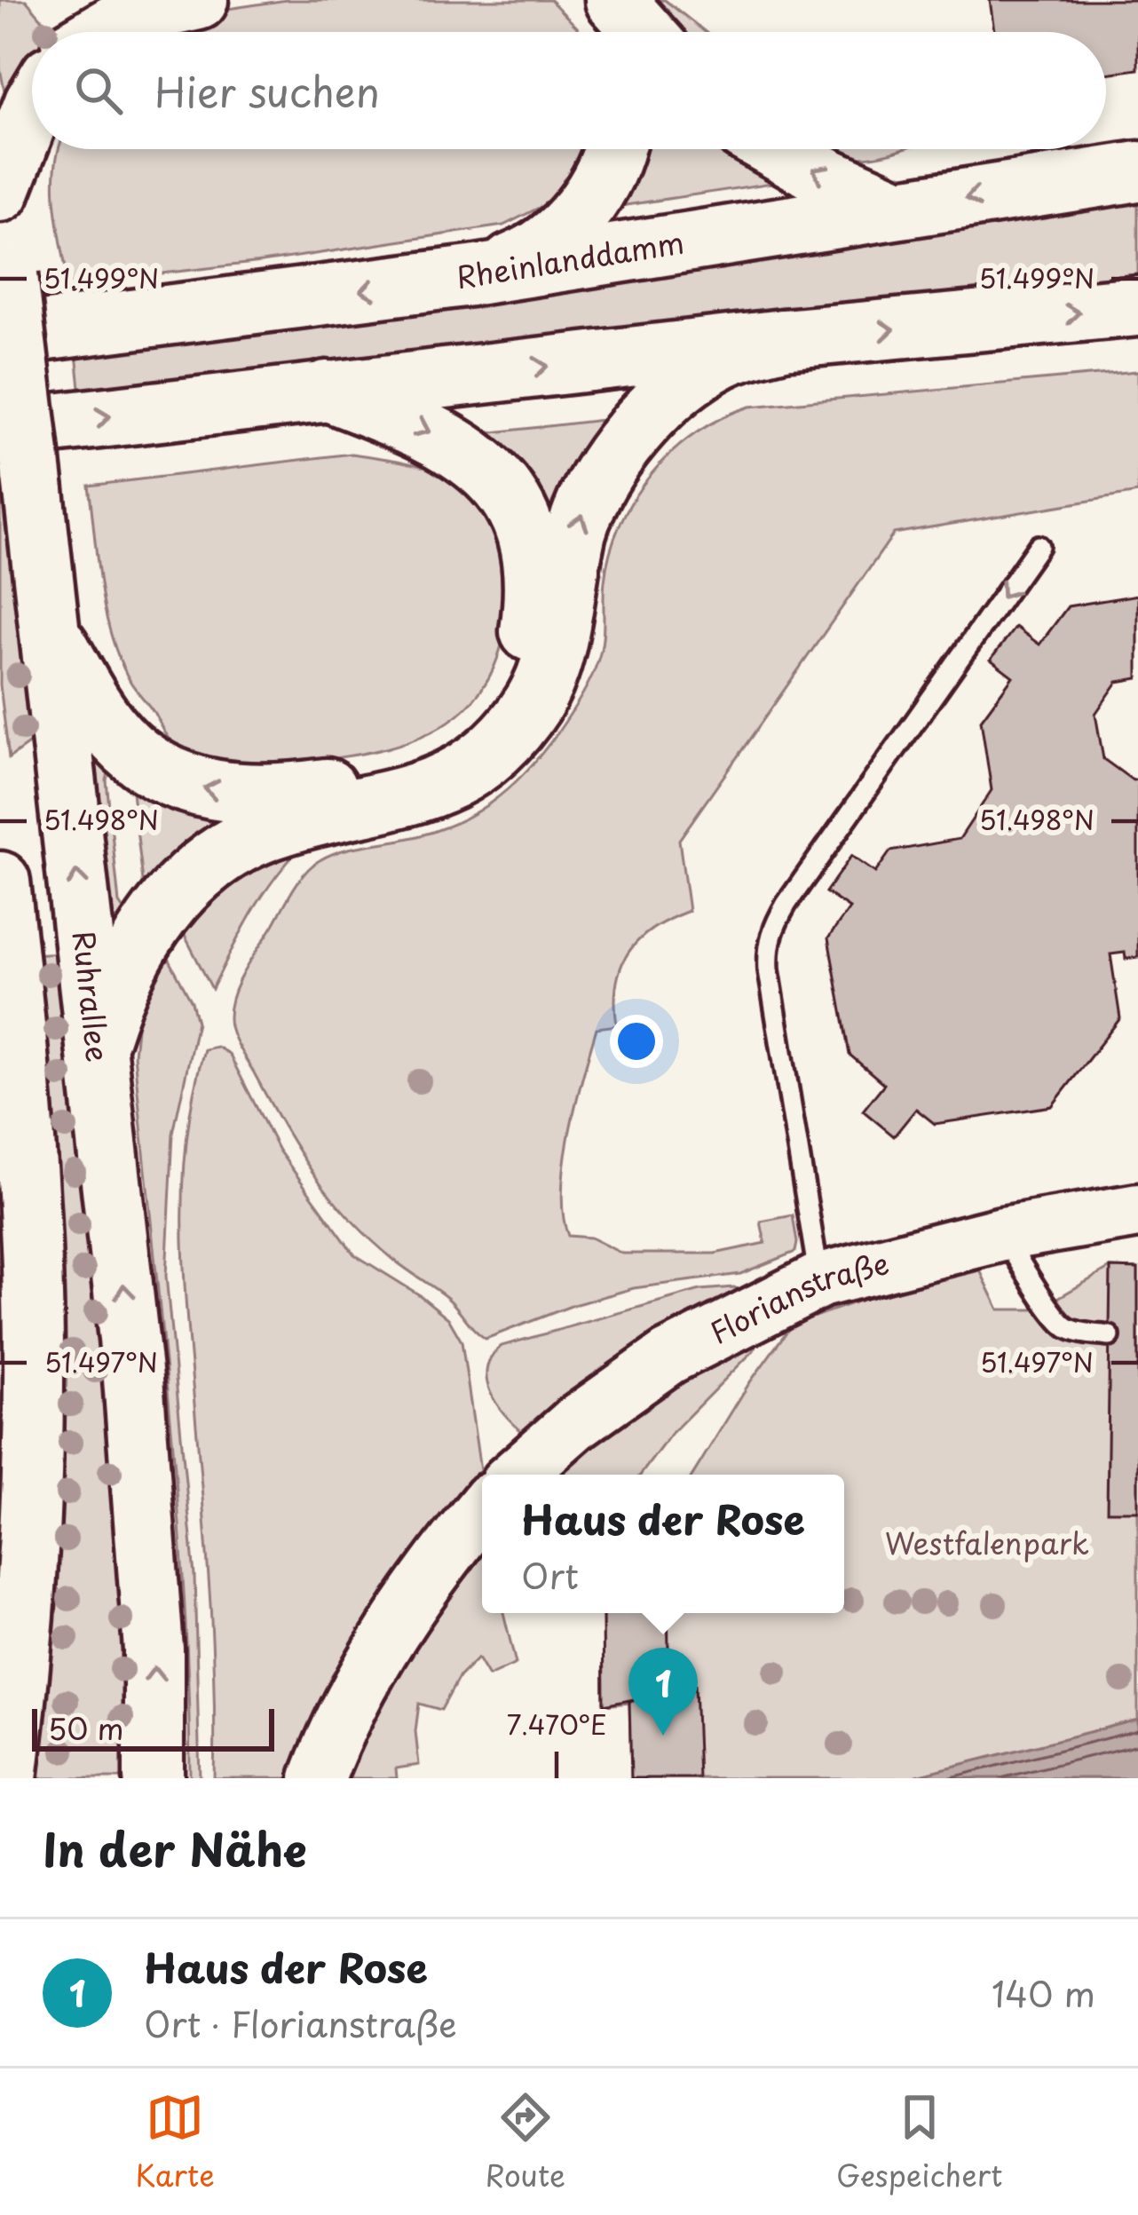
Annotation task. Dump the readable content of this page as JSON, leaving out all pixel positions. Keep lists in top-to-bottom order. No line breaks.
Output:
{"streets":{"main road":["Rheinlanddamm","Ruhrallee"],"street":["Florianstraße"]},"parks":["Westfalenpark"],"scale_bar":"50 m","page":{"search":"Hier suchen","popup":["Haus der Rose","Ort"],"pins":"1","scale":"50 m","heading":"In der Nähe","list":[{"mark":"1","name":"Haus der Rose","note":"Ort · Florianstraße","value":"140 m"}],"nav":["Karte","Route","Gespeichert"]},"coordinates":["51.499°N","51.498°N","51.497°N","7.470°E"]}
